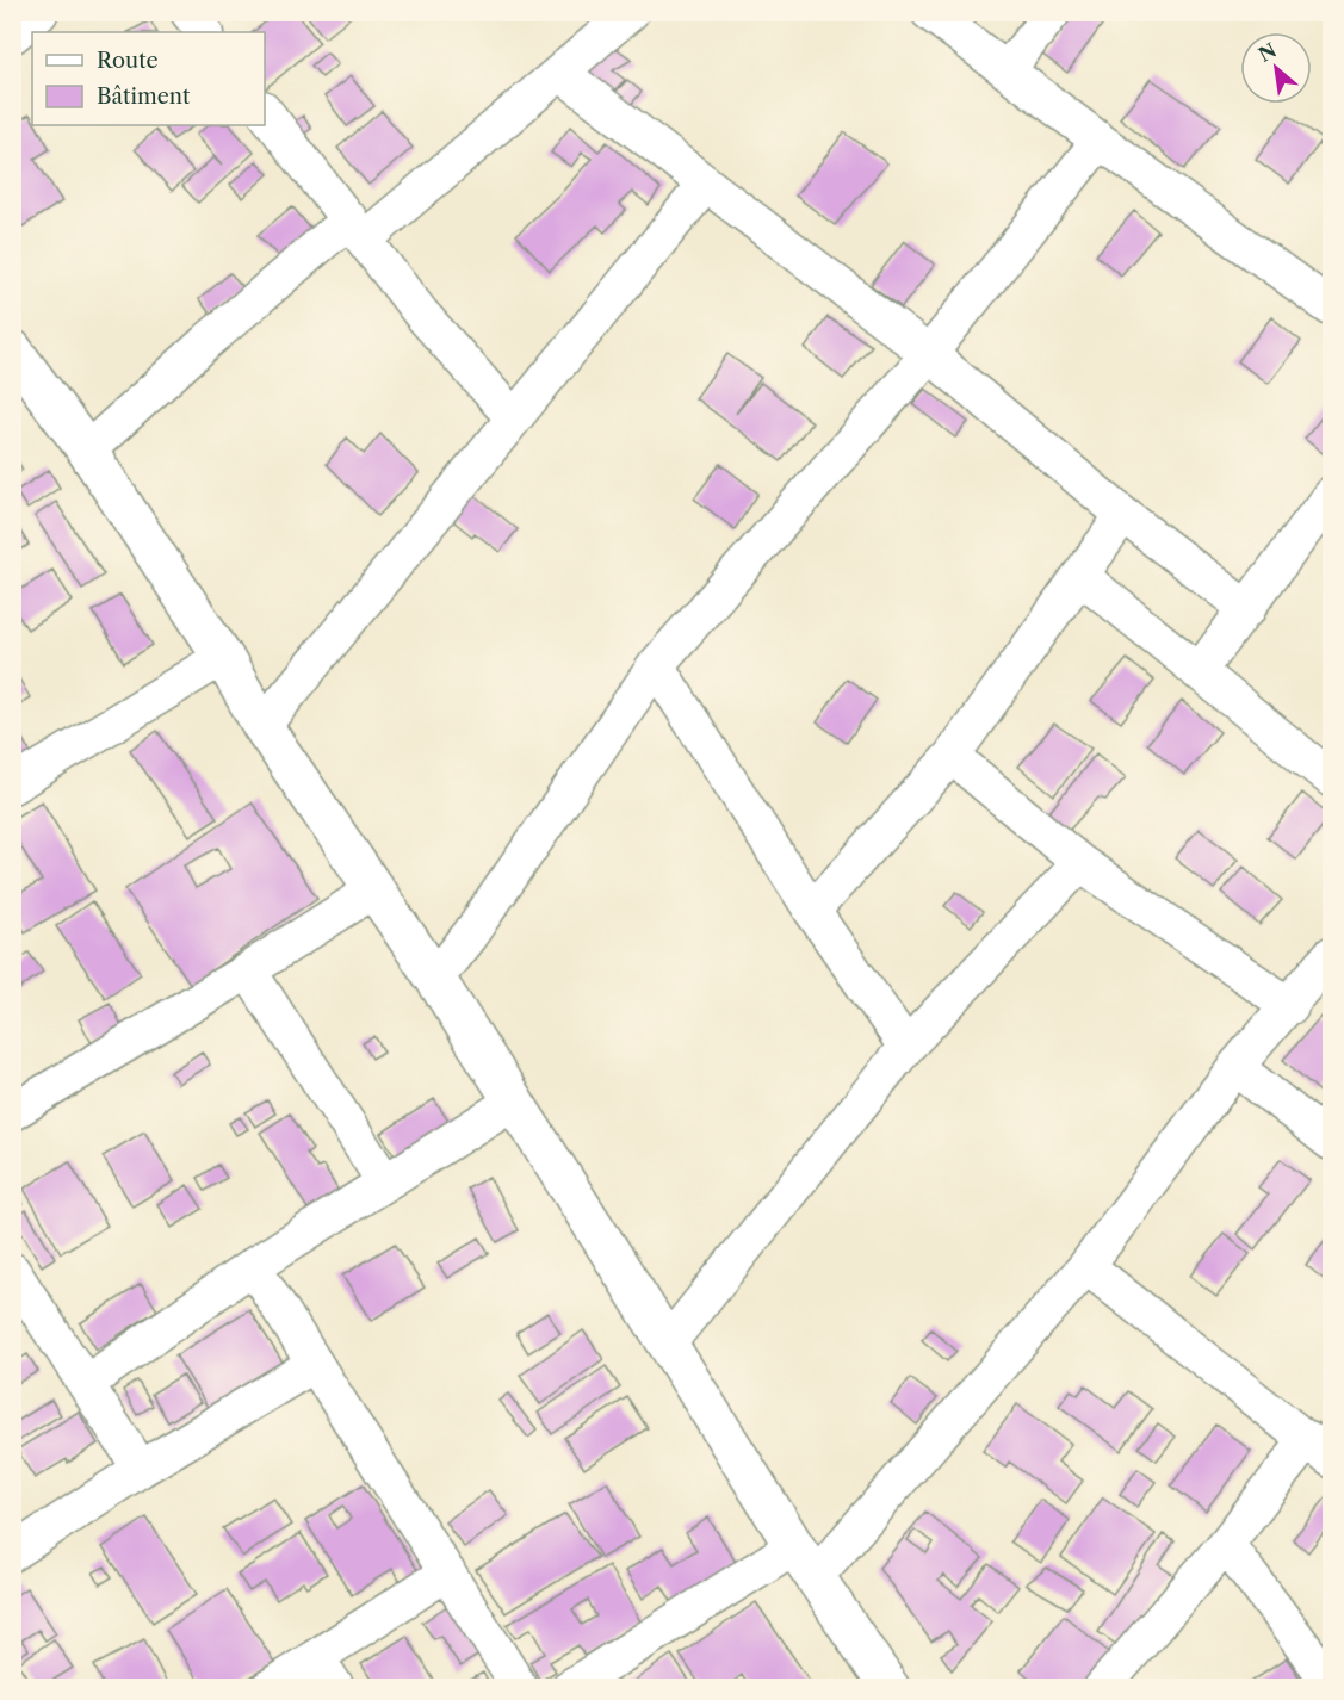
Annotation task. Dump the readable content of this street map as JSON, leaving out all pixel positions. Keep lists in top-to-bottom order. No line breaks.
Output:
{"legend":["Route","Bâtiment"],"north":"top left"}
